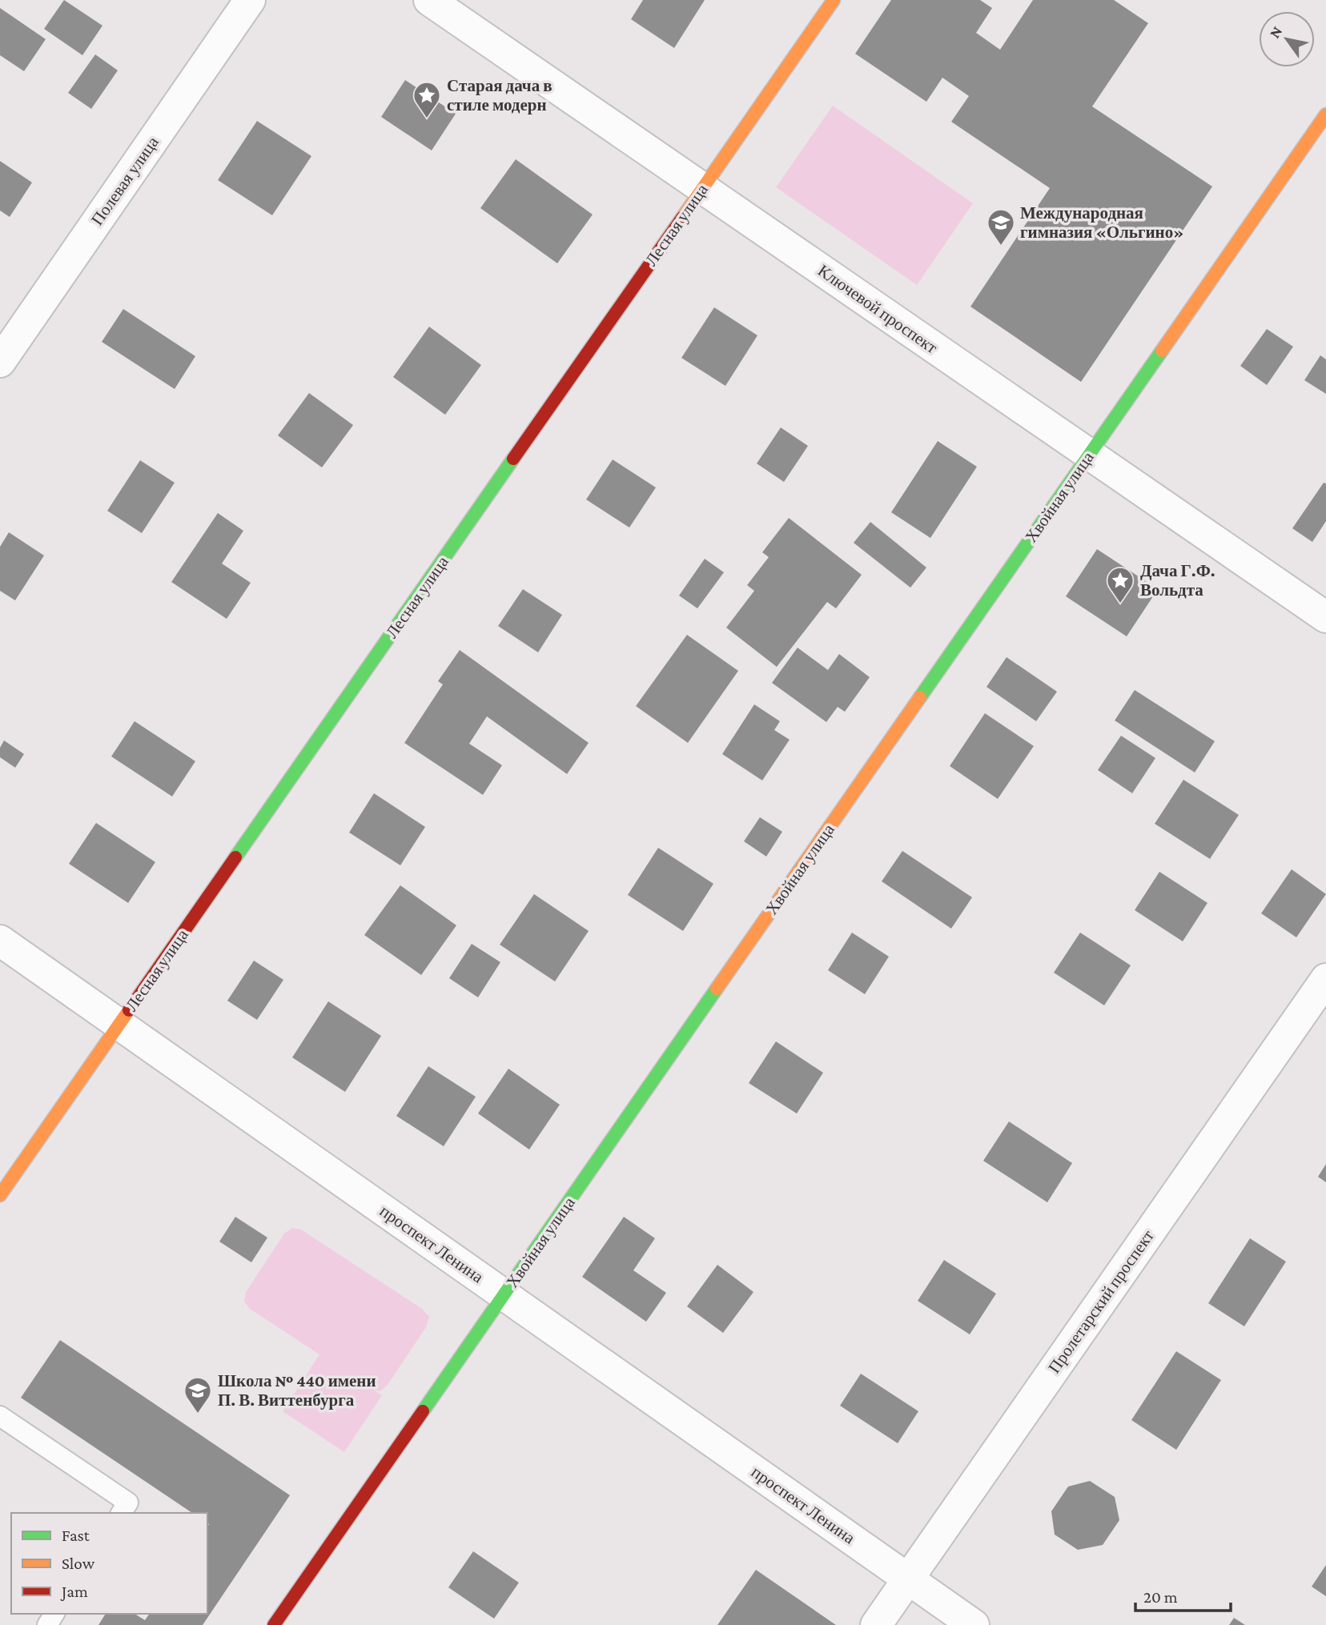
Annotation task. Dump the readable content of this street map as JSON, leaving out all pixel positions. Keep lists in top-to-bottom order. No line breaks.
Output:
{"streets":{"street":["Полевая улица","Лесная улица","Ключевой проспект","Хвойная улица","проспект Ленина","Пролетарский проспект"]},"crossings":[["Лесная улица","Ключевой проспект"],["Лесная улица","проспект Ленина"],["Ключевой проспект","Хвойная улица"],["Хвойная улица","проспект Ленина"],["проспект Ленина","Пролетарский проспект"]],"places":{"place":["Старая дача в стиле модерн","Дача Г.Ф. Вольдта"],"school or university":["Международная гимназия «Ольгино»","Школа № 440 имени П. В. Виттенбурга"]},"legend":["Fast","Slow","Jam"],"scale_bar":"20 m","north":"top left"}
